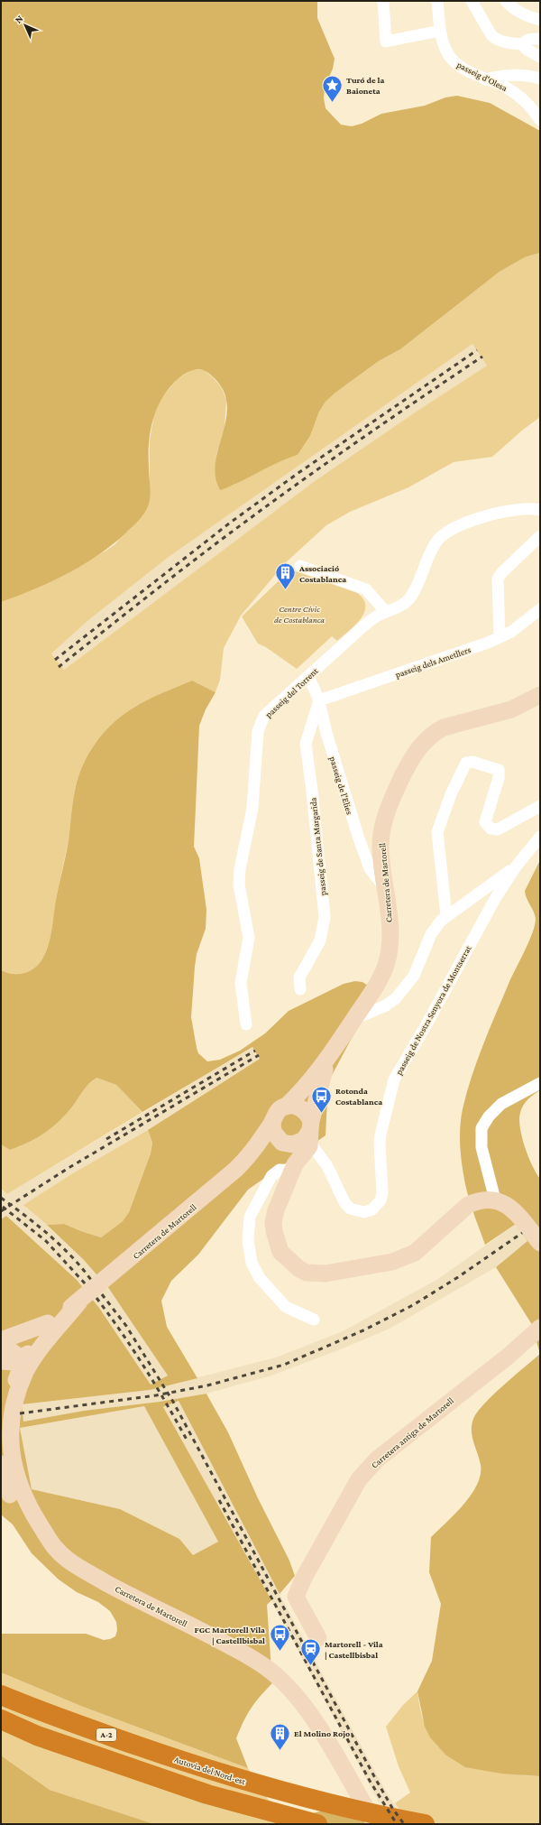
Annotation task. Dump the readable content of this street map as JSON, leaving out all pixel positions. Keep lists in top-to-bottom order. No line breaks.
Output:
{"streets":{"highway":["A-2","Autovia del Nord-est"],"main road":["Carretera de Martorell","Carretera antiga de Martorell"],"street":["passeig d'Olesa","passeig dels Ametllers","passeig del Torrent","passeig de l'Elies","passeig de Santa Margarida","passeig de Nostra Senyora de Montserrat"]},"crossings":[["passeig dels Ametllers","passeig de l'Elies"],["passeig dels Ametllers","passeig de Santa Margarida"],["passeig del Torrent","passeig de l'Elies"],["passeig de l'Elies","passeig de Santa Margarida"],["passeig de l'Elies","Carretera de Martorell"],["Carretera de Martorell","passeig de Nostra Senyora de Montserrat"]],"parks":["Centre Cívic de Costablanca"],"places":{"place":["Turó de la Baioneta"],"building":["Associació Costablanca","El Molino Rojo"],"bus stop":["Rotonda Costablanca","FGC Martorell Vila | Castellbisbal"],"station":["Martorell - Vila | Castellbisbal"]},"north":"top left"}
